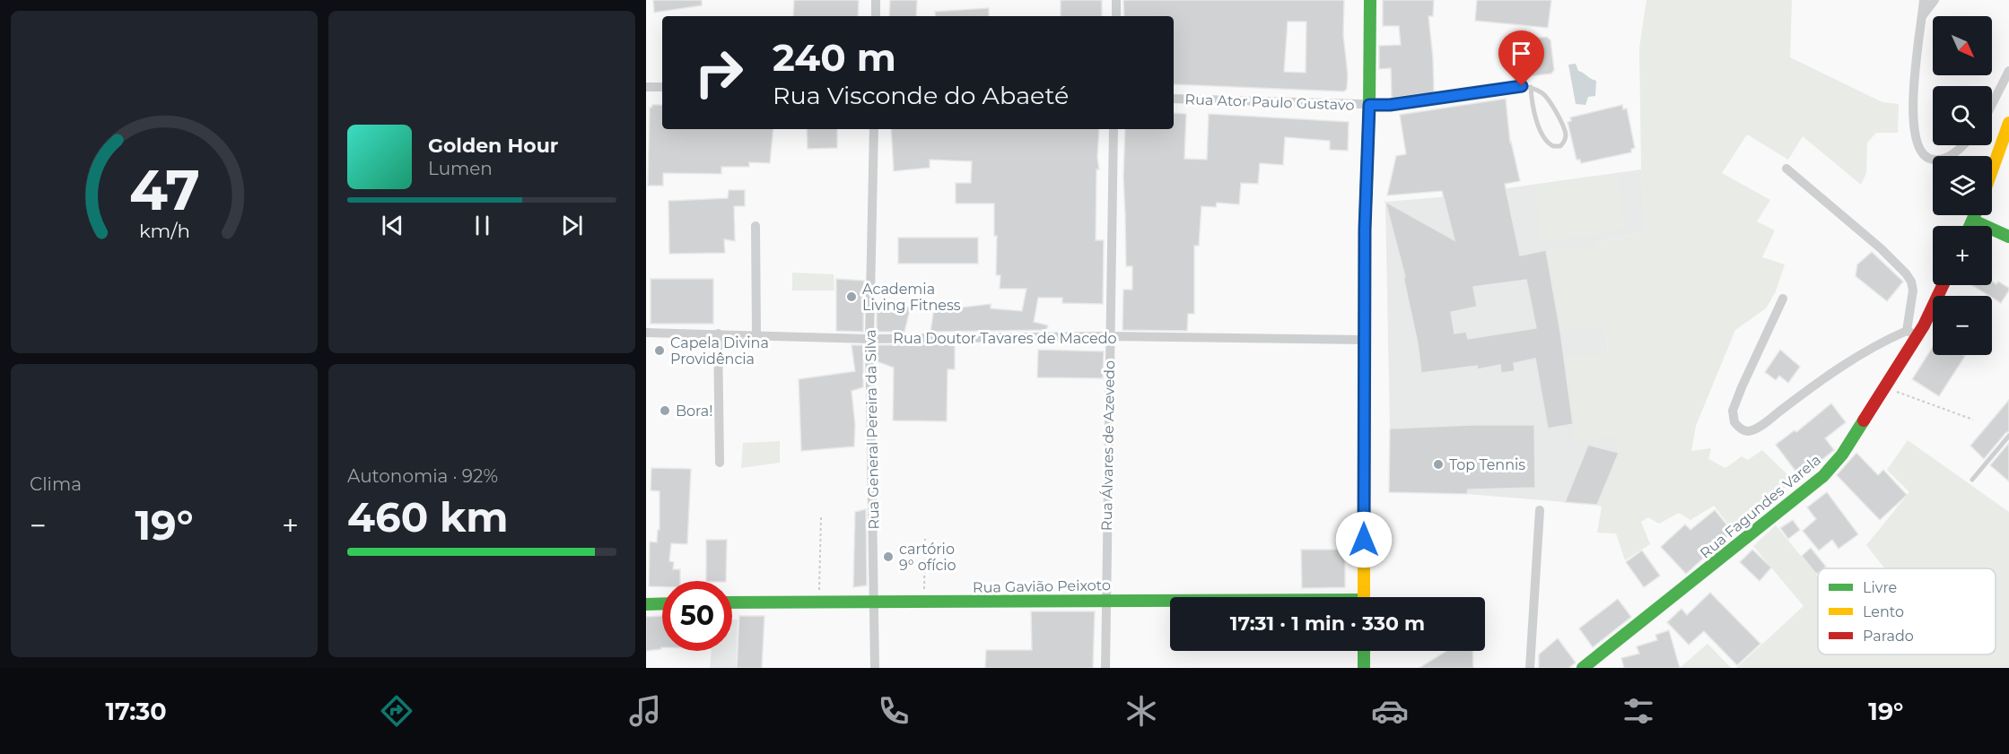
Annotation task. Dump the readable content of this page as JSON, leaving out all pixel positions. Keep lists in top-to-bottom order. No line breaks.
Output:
{"streets":{"main road":["Rua Fagundes Varela","Rua Gavião Peixoto"],"street":["Rua Ator Paulo Gustavo","Rua Doutor Tavares de Macedo","Rua General Pereira da Silva","Rua Álvares de Azevedo"]},"crossings":[["Rua Doutor Tavares de Macedo","Rua General Pereira da Silva"],["Rua Doutor Tavares de Macedo","Rua Álvares de Azevedo"],["Rua General Pereira da Silva","Rua Gavião Peixoto"],["Rua Álvares de Azevedo","Rua Gavião Peixoto"]],"places":["Academia Living Fitness","Capela Divina Providência","Bora!","Top Tennis","cartório 9° ofício"],"legend":["Livre","Lento","Parado"],"north":"bottom right","page":{"map_buttons":["+","−"],"turn":["240 m","Rua Visconde do Abaeté"],"song":["Golden Hour","Lumen"],"tile":["Clima",["Autonomia · 92%","460 km"]],"heat":["−","19°","+"],"limit":"50","trip":"17:31 · 1 min · 330 m","tabs":["17:30","19°"],"gauge":["47","km/h"]}}
